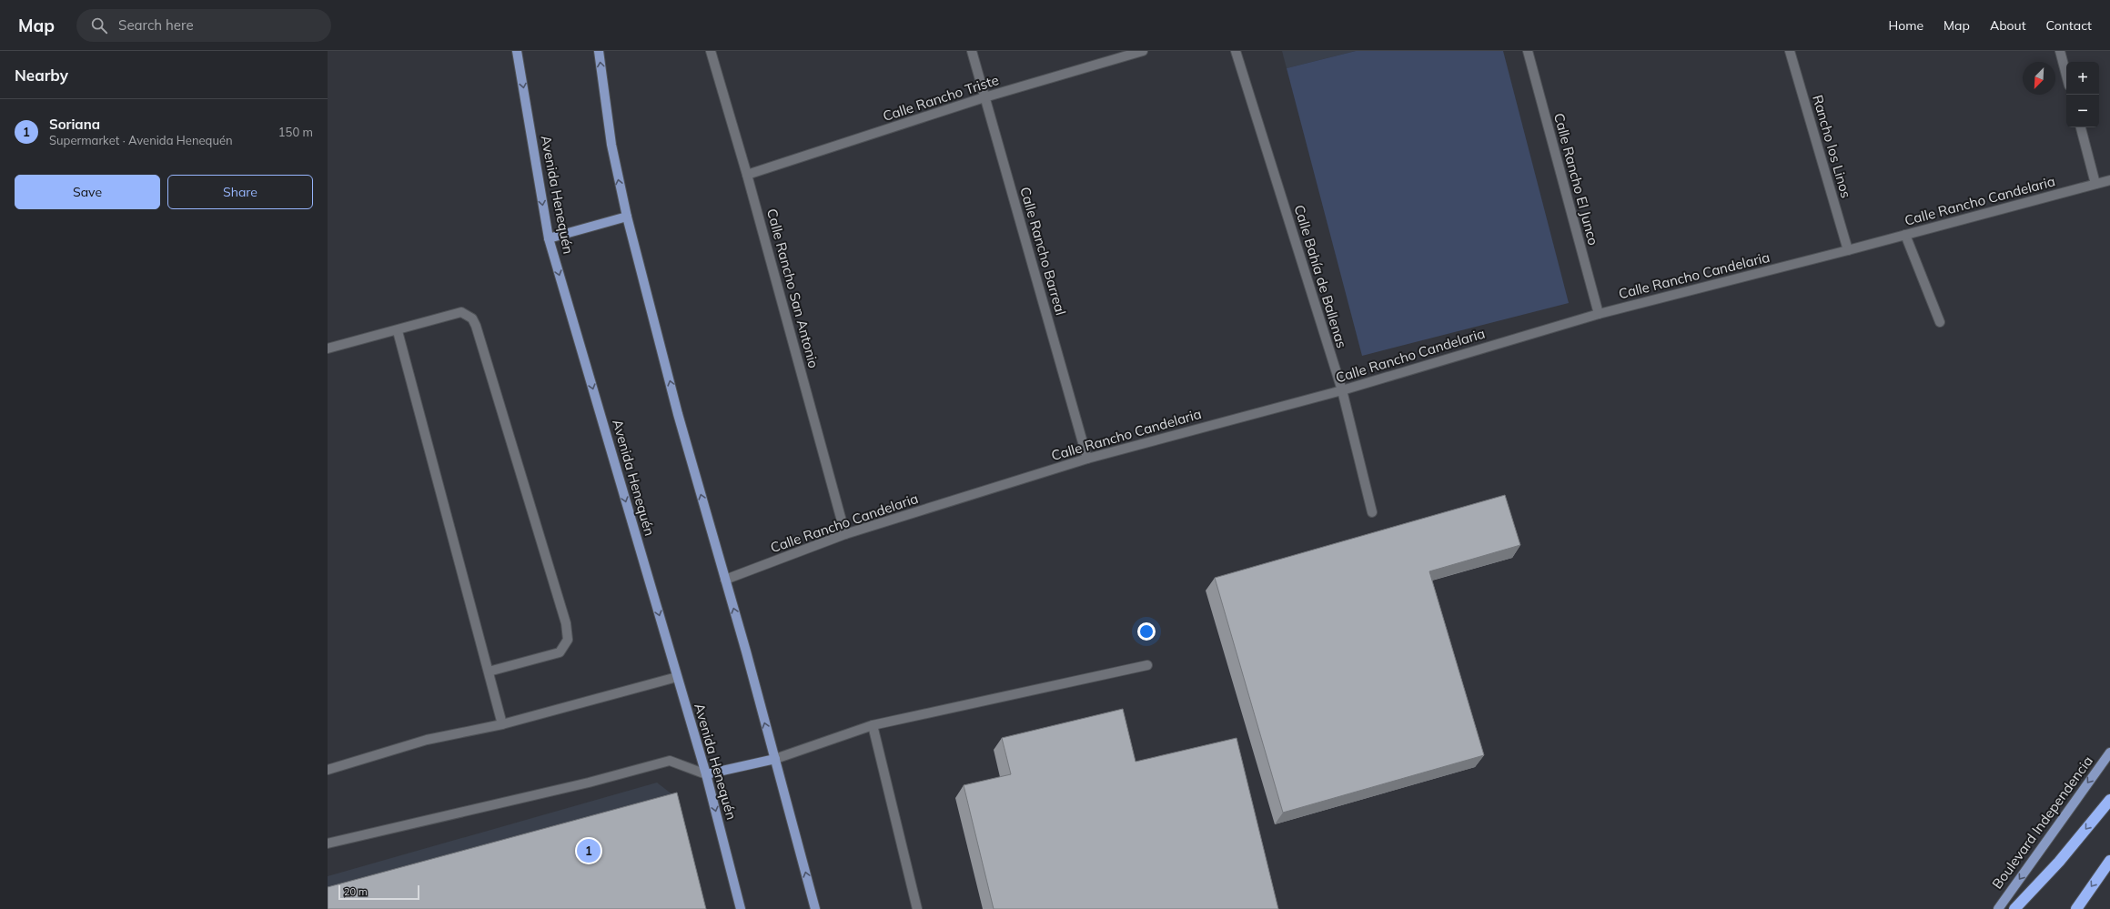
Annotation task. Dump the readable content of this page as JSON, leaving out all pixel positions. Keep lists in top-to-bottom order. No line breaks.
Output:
{"streets":{"main road":["Avenida Henequén","Boulevard Independencia"],"street":["Calle Rancho Triste","Rancho los Linos","Calle Rancho El Junco","Calle Rancho Candelaria","Calle Rancho Barreal","Calle Bahía de Ballenas","Calle Rancho San Antonio"]},"crossings":[["Calle Rancho Triste","Calle Rancho Barreal"],["Calle Rancho Triste","Calle Rancho San Antonio"],["Rancho los Linos","Calle Rancho Candelaria"],["Calle Rancho El Junco","Calle Rancho Candelaria"],["Calle Rancho Candelaria","Calle Rancho Barreal"],["Calle Rancho Candelaria","Calle Bahía de Ballenas"],["Calle Rancho Candelaria","Calle Rancho San Antonio"]],"one_way":["Boulevard Independencia"],"scale_bar":"20 m","north":"bottom left","page":{"header":"Map","search":"Search here","nav":["Home","Map","About","Contact"],"heading":"Nearby","map_buttons":["+","−"],"list":[{"mark":"1","name":"Soriana","note":"Supermarket · Avenida Henequén","value":"150 m"}],"buttons":["Save","Share"],"pins":"1","scale":"20 m"}}
